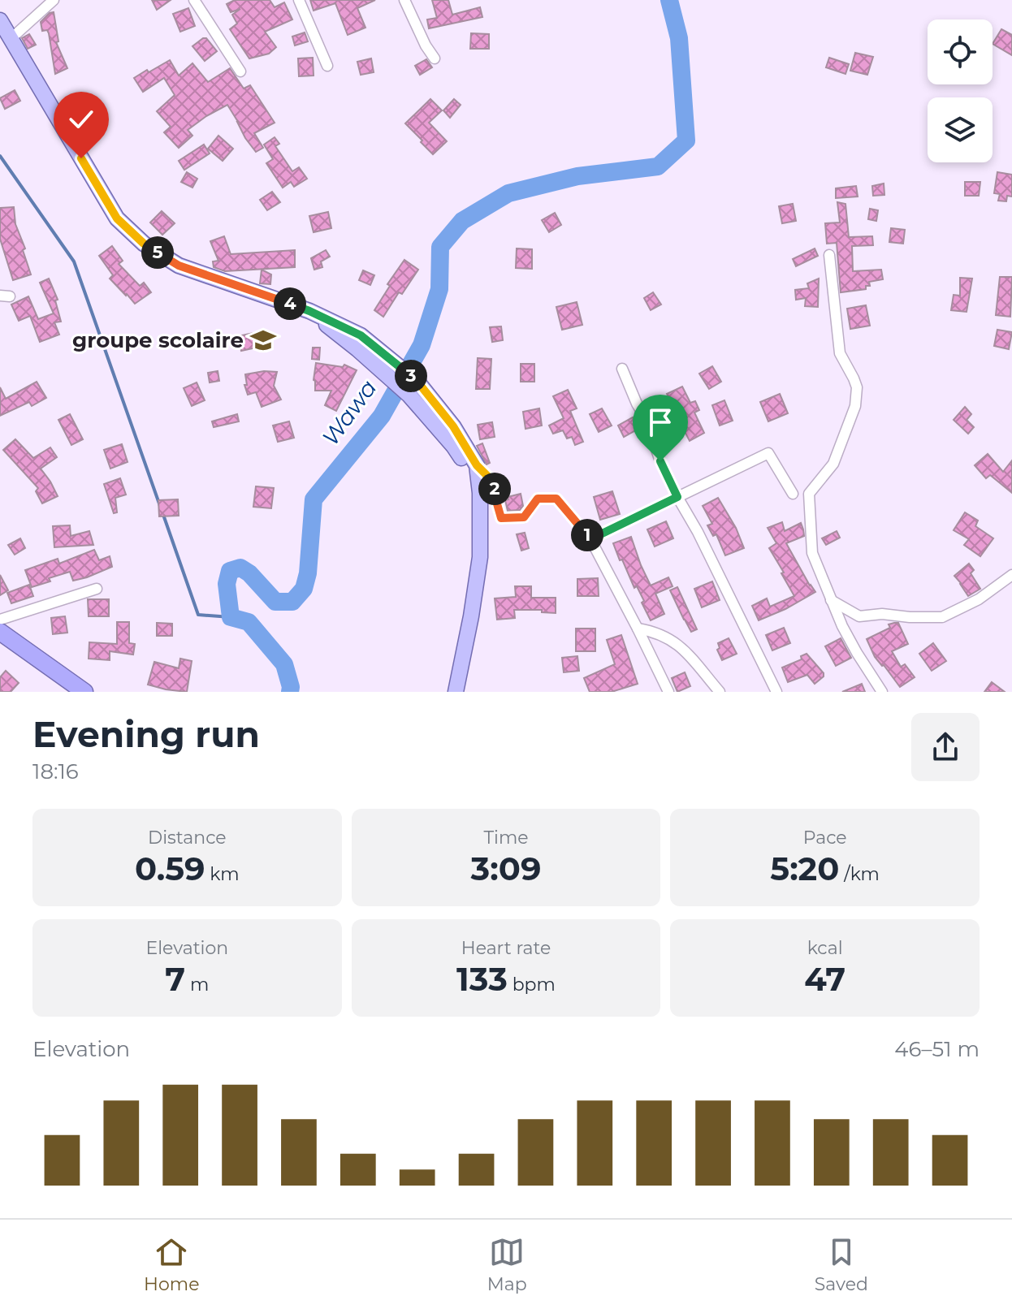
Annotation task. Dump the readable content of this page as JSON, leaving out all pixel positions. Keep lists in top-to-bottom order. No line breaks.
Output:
{"water":["Wawa"],"places":{"school or university":["groupe scolaire"]},"page":{"pins":["5","4","3","2","1"],"heading":["Evening run","18:16"],"stats":[["Distance","0.59 km"],["Time","3:09"],["Pace","5:20 /km"],["Elevation","7 m"],["Heart rate","133 bpm"],["kcal","47"]],"chart":["Elevation","46–51 m"],"tabs":["Home","Map","Saved"]}}
